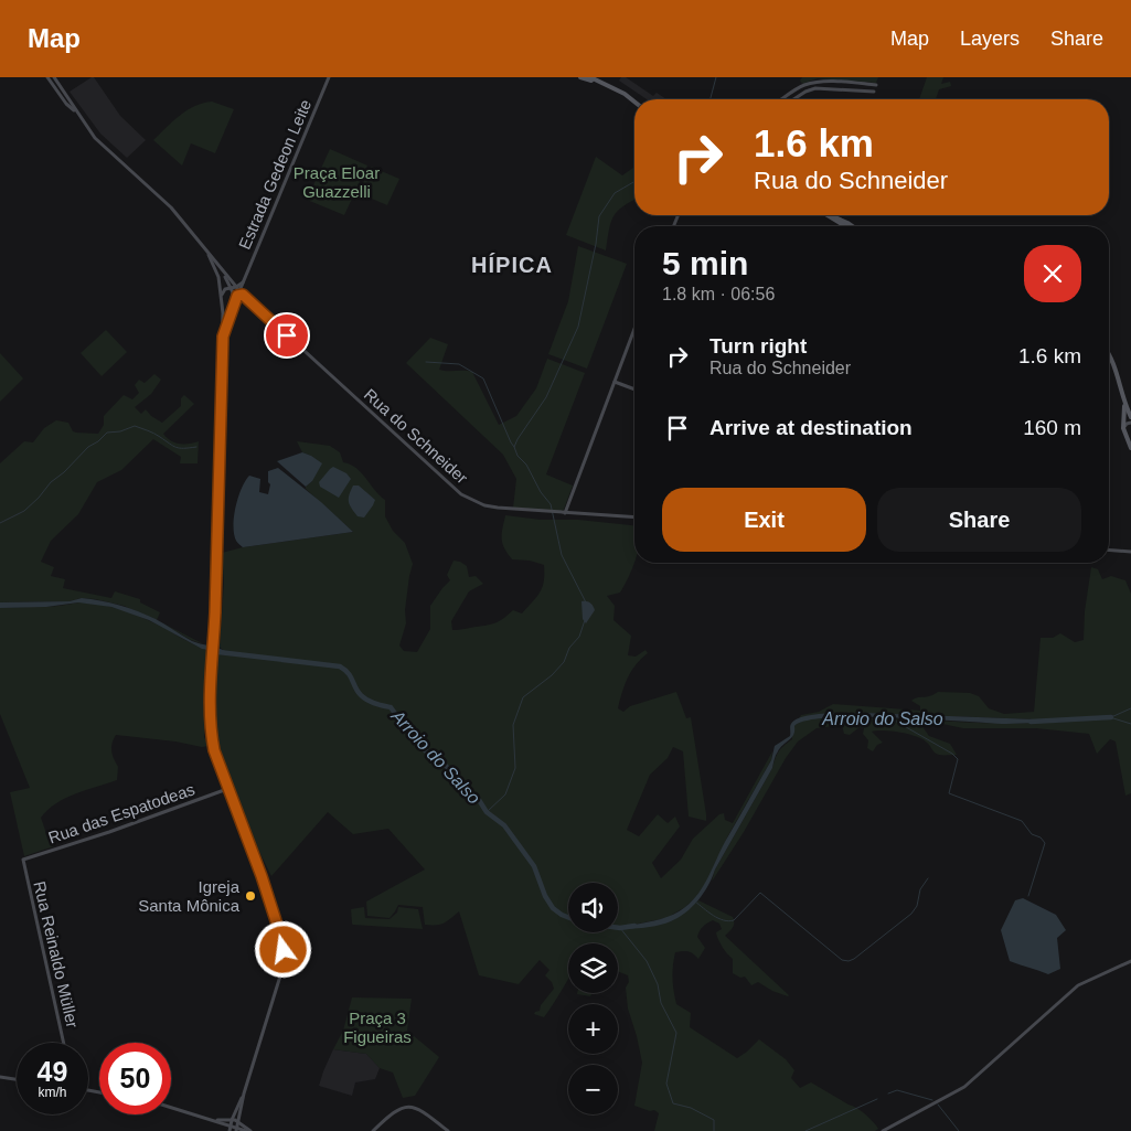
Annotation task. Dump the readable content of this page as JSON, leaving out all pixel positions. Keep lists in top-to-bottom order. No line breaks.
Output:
{"streets":{"main road":["Estrada Gedeon Leite","Rua do Schneider","Rua das Espatodeas","Rua Reinaldo Müller"]},"crossings":[["Estrada Gedeon Leite","Rua do Schneider"],["Rua das Espatodeas","Rua Reinaldo Müller"]],"districts":["HÍPICA"],"water":["Arroio do Salso"],"parks":["Praça Eloar Guazzelli","Praça 3 Figueiras"],"places":["Igreja Santa Mônica"],"page":{"header":"Map","nav":["Map","Layers","Share"],"turn":["1.6 km","Rua do Schneider"],"heading":["5 min","1.8 km · 06:56"],"list":[{"name":"Turn right","note":"Rua do Schneider","value":"1.6 km"},{"name":"Arrive at destination","value":"160 m"}],"buttons":["Exit","Share"],"map_buttons":["+","−"],"speed":"49 km/h","limit":"50"}}
